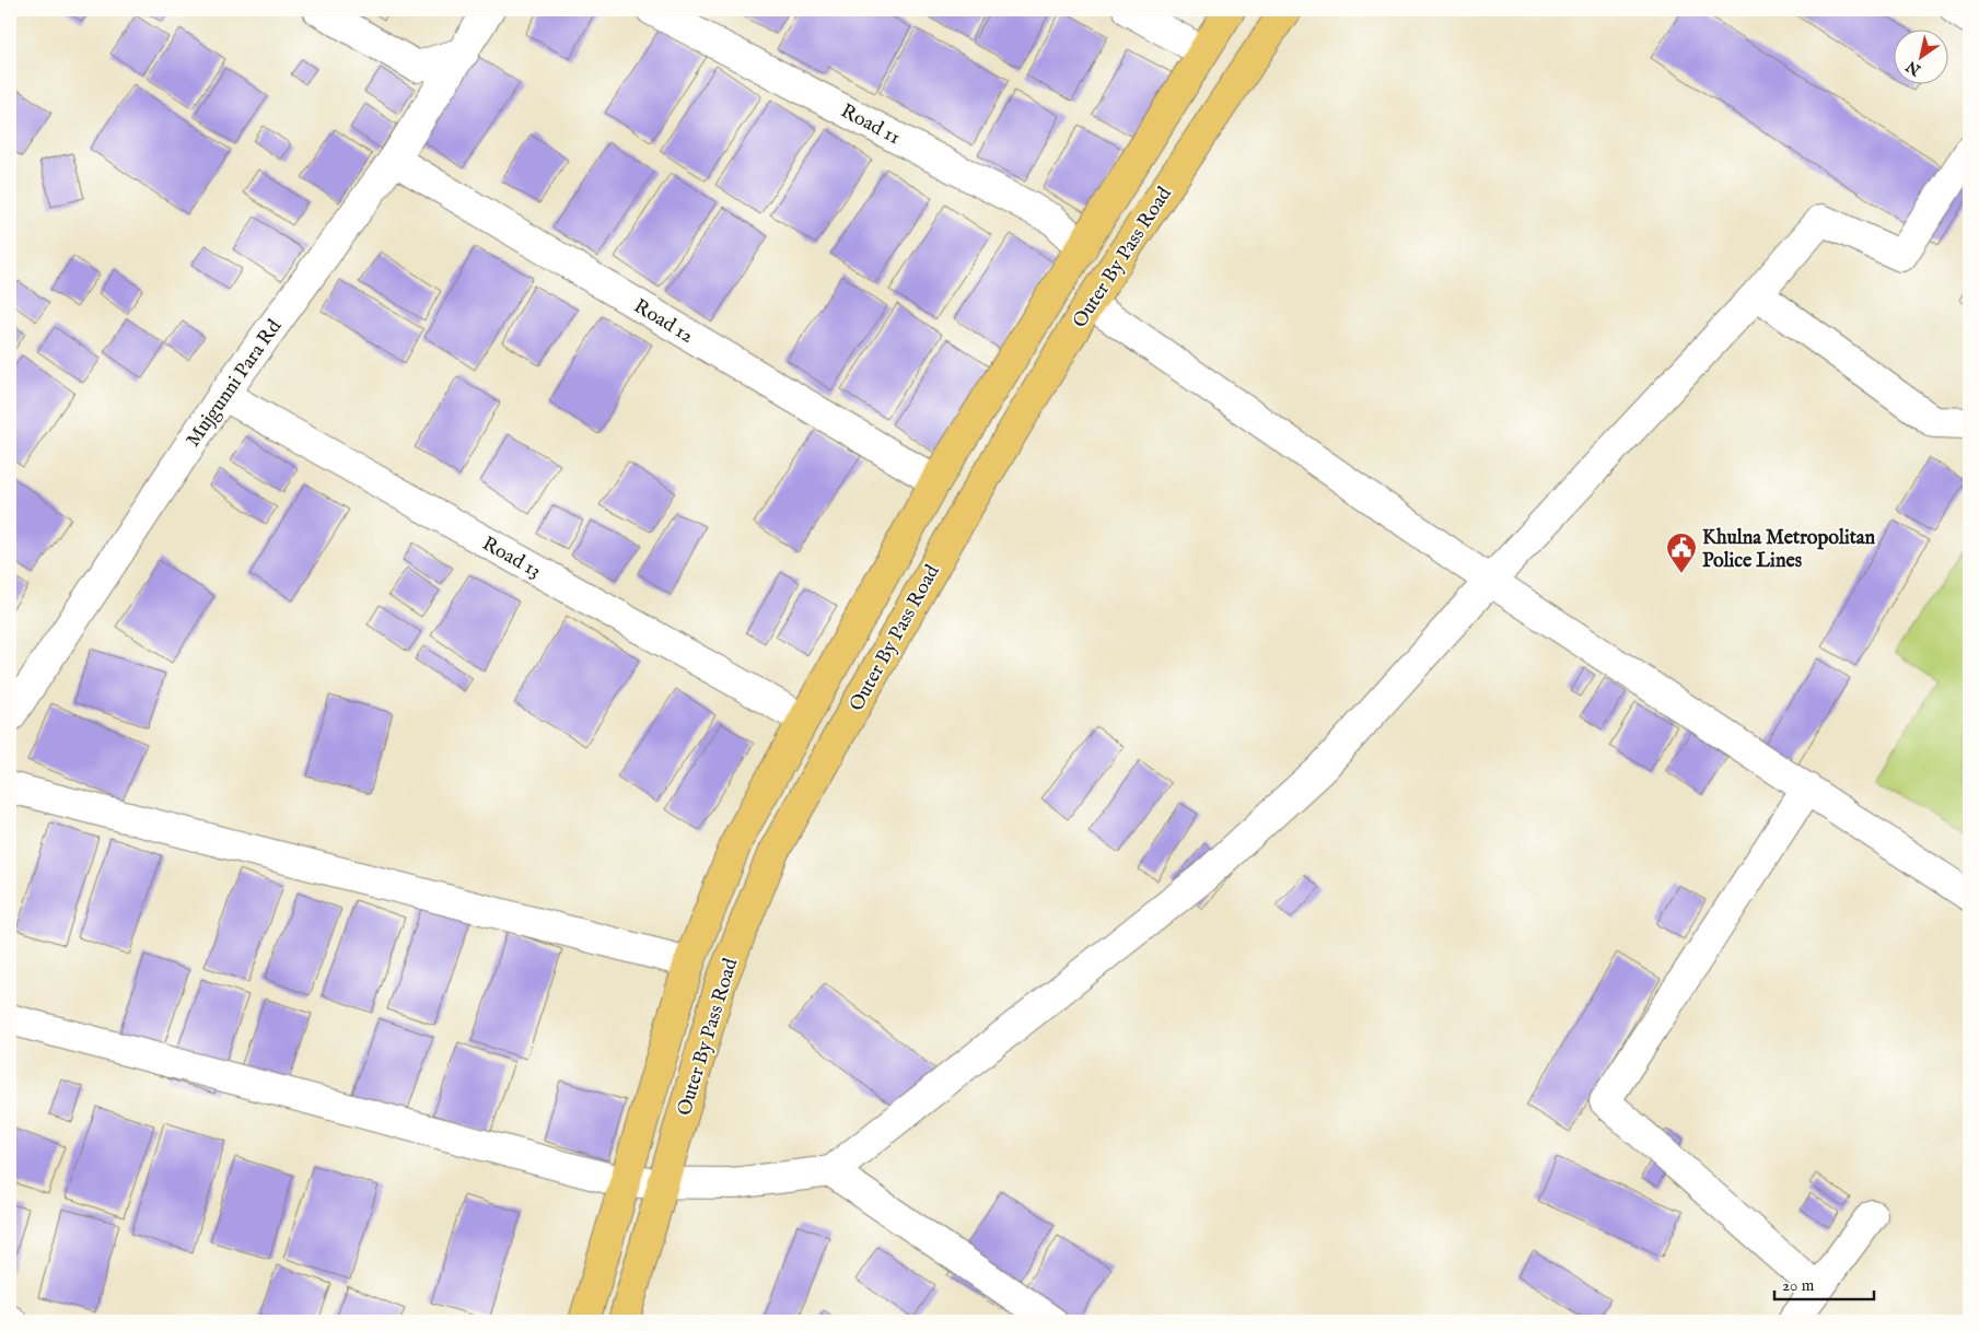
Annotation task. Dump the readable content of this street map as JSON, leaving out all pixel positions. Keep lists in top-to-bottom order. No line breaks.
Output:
{"streets":{"main road":["Outer By Pass Road"],"street":["Road 11","Road 12","Mujgunni Para Rd","Road 13"]},"crossings":[["Road 11","Outer By Pass Road"],["Outer By Pass Road","Road 12"],["Outer By Pass Road","Road 13"],["Road 12","Mujgunni Para Rd"],["Mujgunni Para Rd","Road 13"]],"places":{"public building":["Khulna Metropolitan Police Lines"]},"scale_bar":"20 m","north":"bottom left"}
